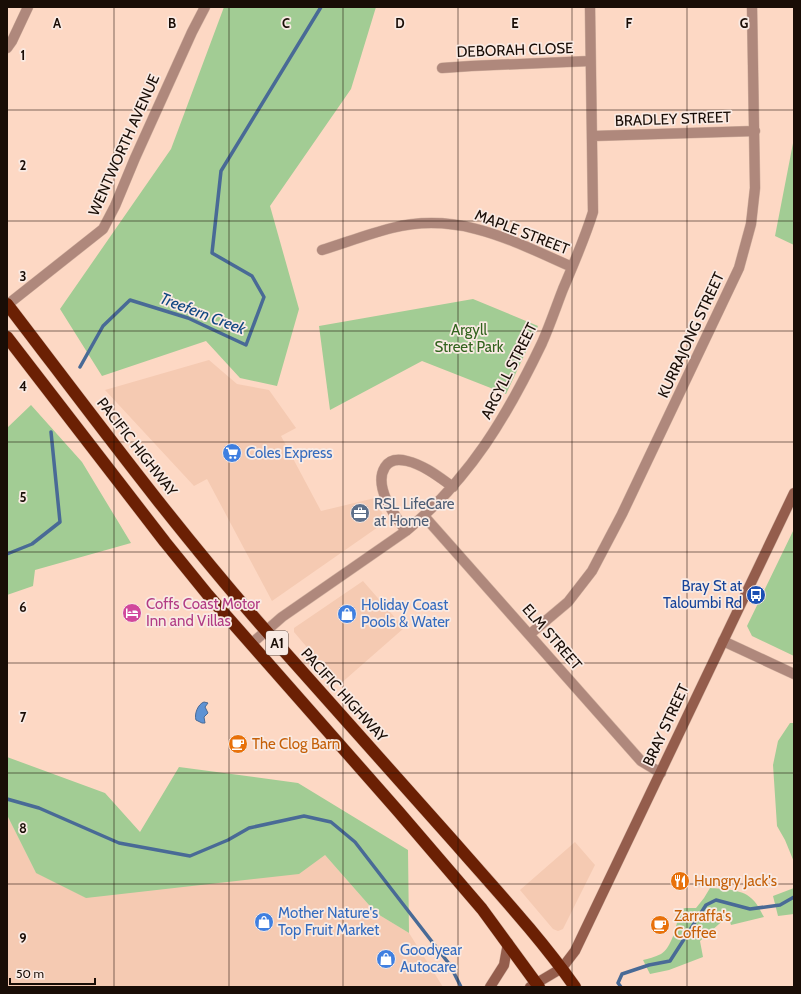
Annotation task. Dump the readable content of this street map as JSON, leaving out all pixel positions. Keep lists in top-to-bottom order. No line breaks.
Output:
{"streets":{"highway":["PACIFIC HIGHWAY","A1"],"street":["DEBORAH CLOSE","BRADLEY STREET","WENTWORTH AVENUE","MAPLE STREET","KURRAJONG STREET","ARGYLL STREET","ELM STREET","BRAY STREET"]},"crossings":[["DEBORAH CLOSE","ARGYLL STREET"],["BRADLEY STREET","KURRAJONG STREET"],["BRADLEY STREET","ARGYLL STREET"],["WENTWORTH AVENUE","PACIFIC HIGHWAY"],["MAPLE STREET","ARGYLL STREET"],["KURRAJONG STREET","ELM STREET"],["ARGYLL STREET","PACIFIC HIGHWAY"],["ARGYLL STREET","ELM STREET"],["ARGYLL STREET","A1"],["PACIFIC HIGHWAY","BRAY STREET"],["ELM STREET","BRAY STREET"]],"water":["Treefern Creek"],"parks":["Argyll Street Park"],"places":{"supermarket":["Coles Express"],"office":["RSL LifeCare at Home"],"bus stop":["Bray St at Taloumbi Rd"],"hotel":["Coffs Coast Motor Inn and Villas"],"shop":["Holiday Coast Pools & Water","Mother Nature's Top Fruit Market","Goodyear Autocare"],"cafe":["The Clog Barn","Zarraffa's Coffee"],"restaurant":["Hungry Jack's"]},"scale_bar":"50 m","grid":{"columns":["A","B","C","D","E","F","G"],"rows":["1","2","3","4","5","6","7","8","9"]}}
